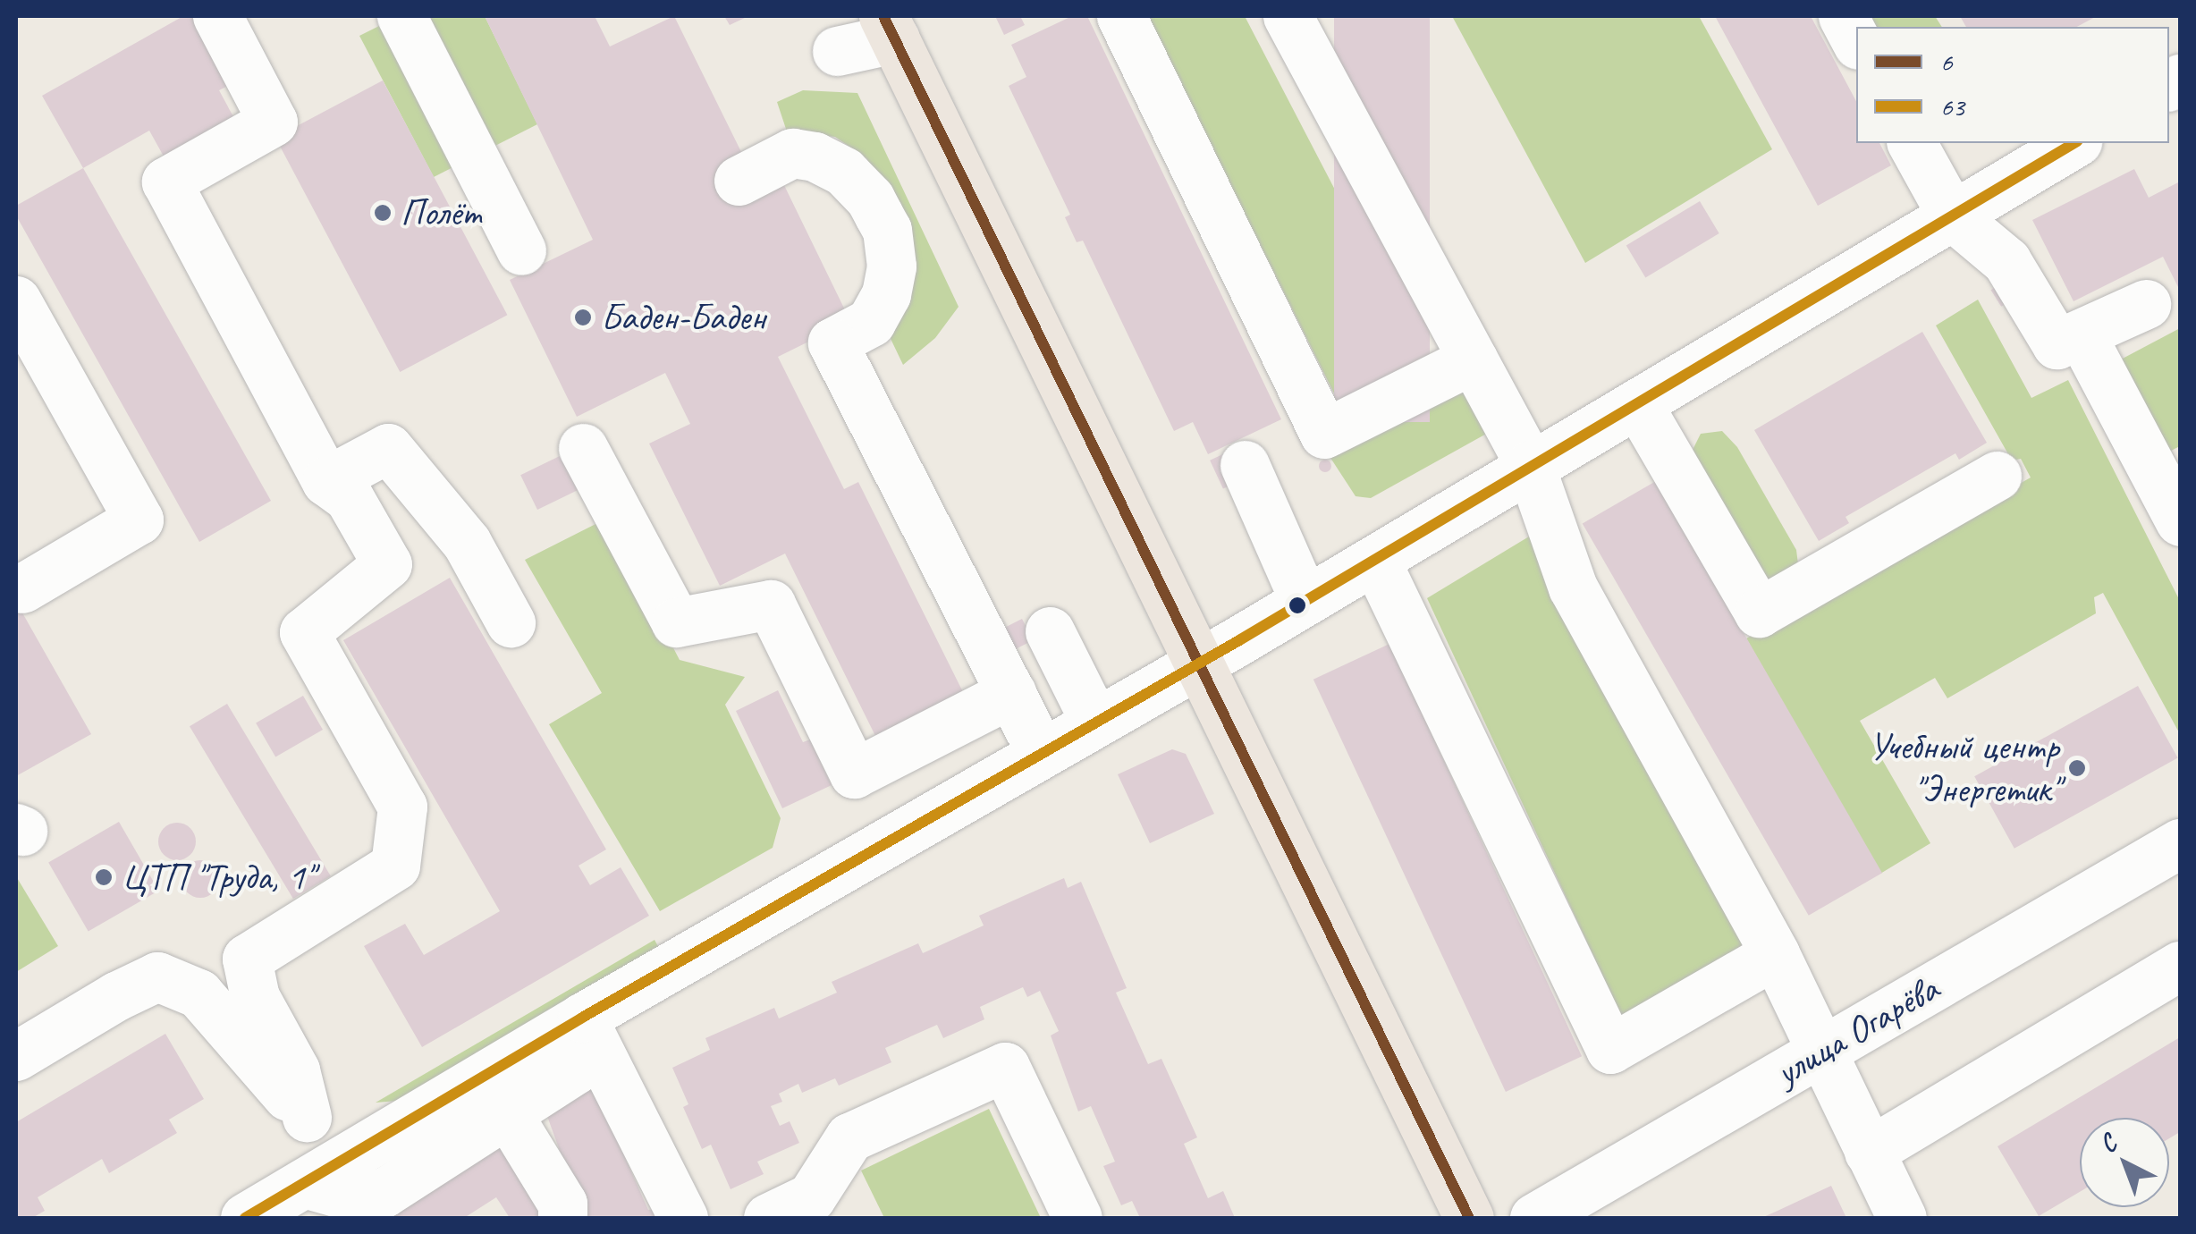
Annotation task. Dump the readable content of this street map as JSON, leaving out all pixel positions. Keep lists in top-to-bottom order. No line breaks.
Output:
{"streets":{"street":["улица Огарёва"]},"places":["Полёт","Баден-Баден","Учебный центр \"Энергетик\"","ЦТП \"Труда, 1\""],"lines":["transit line 6","transit line 63"],"legend":["6","63"],"north":"top left"}
